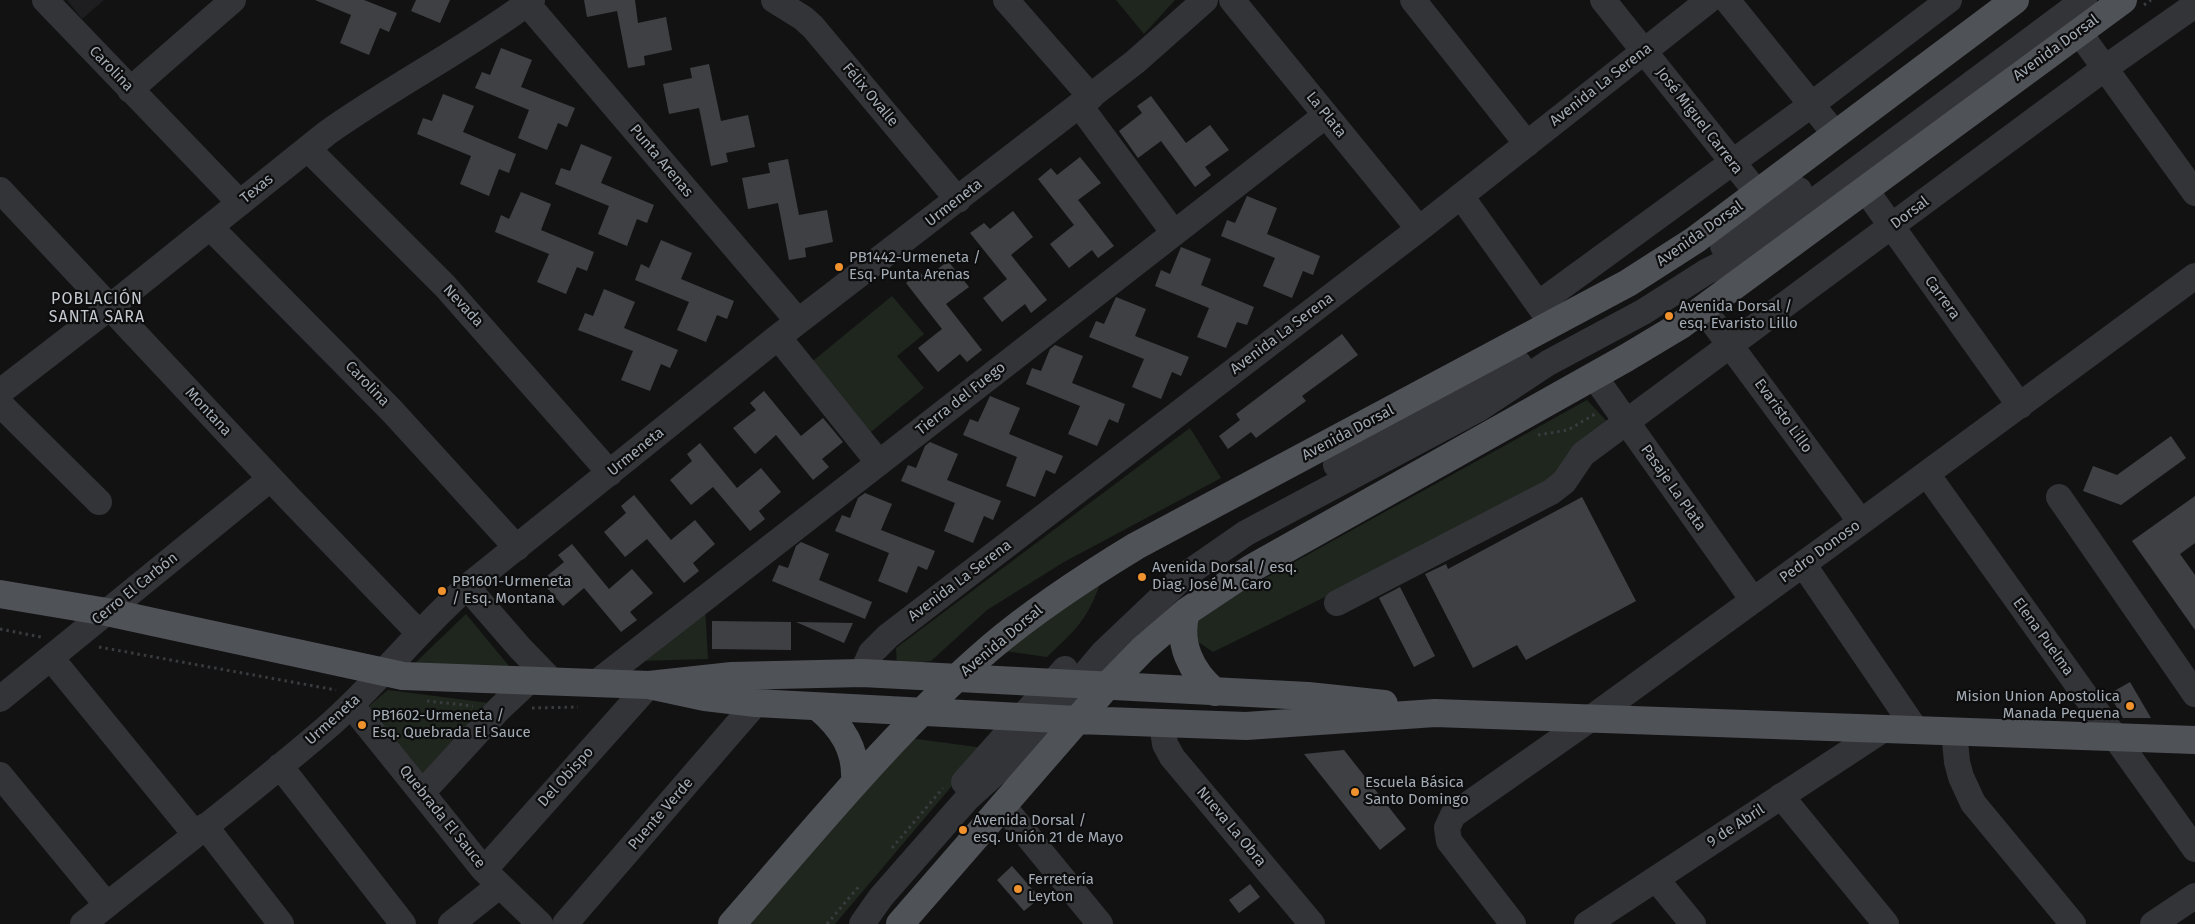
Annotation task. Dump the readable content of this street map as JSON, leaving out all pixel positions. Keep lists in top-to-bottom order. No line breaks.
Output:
{"streets":{"main road":["Avenida Dorsal"],"street":["Carolina","Avenida La Serena","Félix Ovalle","La Plata","José Miguel Carrera","Punta Arenas","Texas","Urmeneta","Dorsal","Carrera","Nevada","Tierra del Fuego","Montana","Evaristo Lillo","Pasaje La Plata","Pedro Donoso","Cerro El Carbón","Elena Puelma","Del Obispo","Puente Verde","Quebrada El Sauce","9 de Abril","Nueva La Obra"]},"crossings":[["Avenida Dorsal","José Miguel Carrera"],["Avenida Dorsal","Carrera"],["Avenida Dorsal","Evaristo Lillo"],["Avenida Dorsal","Pasaje La Plata"],["Carolina","Texas"],["Carolina","Urmeneta"],["Avenida La Serena","La Plata"],["Avenida La Serena","José Miguel Carrera"],["Félix Ovalle","Urmeneta"],["La Plata","Tierra del Fuego"],["Punta Arenas","Texas"],["Punta Arenas","Urmeneta"],["Texas","Nevada"],["Texas","Montana"],["Urmeneta","Nevada"],["Urmeneta","Montana"],["Urmeneta","Quebrada El Sauce"],["Dorsal","Carrera"],["Dorsal","Evaristo Lillo"],["Dorsal","Pasaje La Plata"],["Carrera","Pedro Donoso"],["Montana","Cerro El Carbón"],["Evaristo Lillo","Pedro Donoso"],["Pasaje La Plata","Pedro Donoso"],["Pedro Donoso","Elena Puelma"],["Del Obispo","Quebrada El Sauce"]],"districts":["POBLACIÓN SANTA SARA"],"places":["PB1442-Urmeneta / Esq. Punta Arenas","Avenida Dorsal / esq. Evaristo Lillo","Avenida Dorsal / esq. Diag. José M. Caro","PB1601-Urmeneta / Esq. Montana","Mision Union Apostolica Manada Pequena","PB1602-Urmeneta / Esq. Quebrada El Sauce","Escuela Básica Santo Domingo","Avenida Dorsal / esq. Unión 21 de Mayo","Ferretería Leyton"]}
